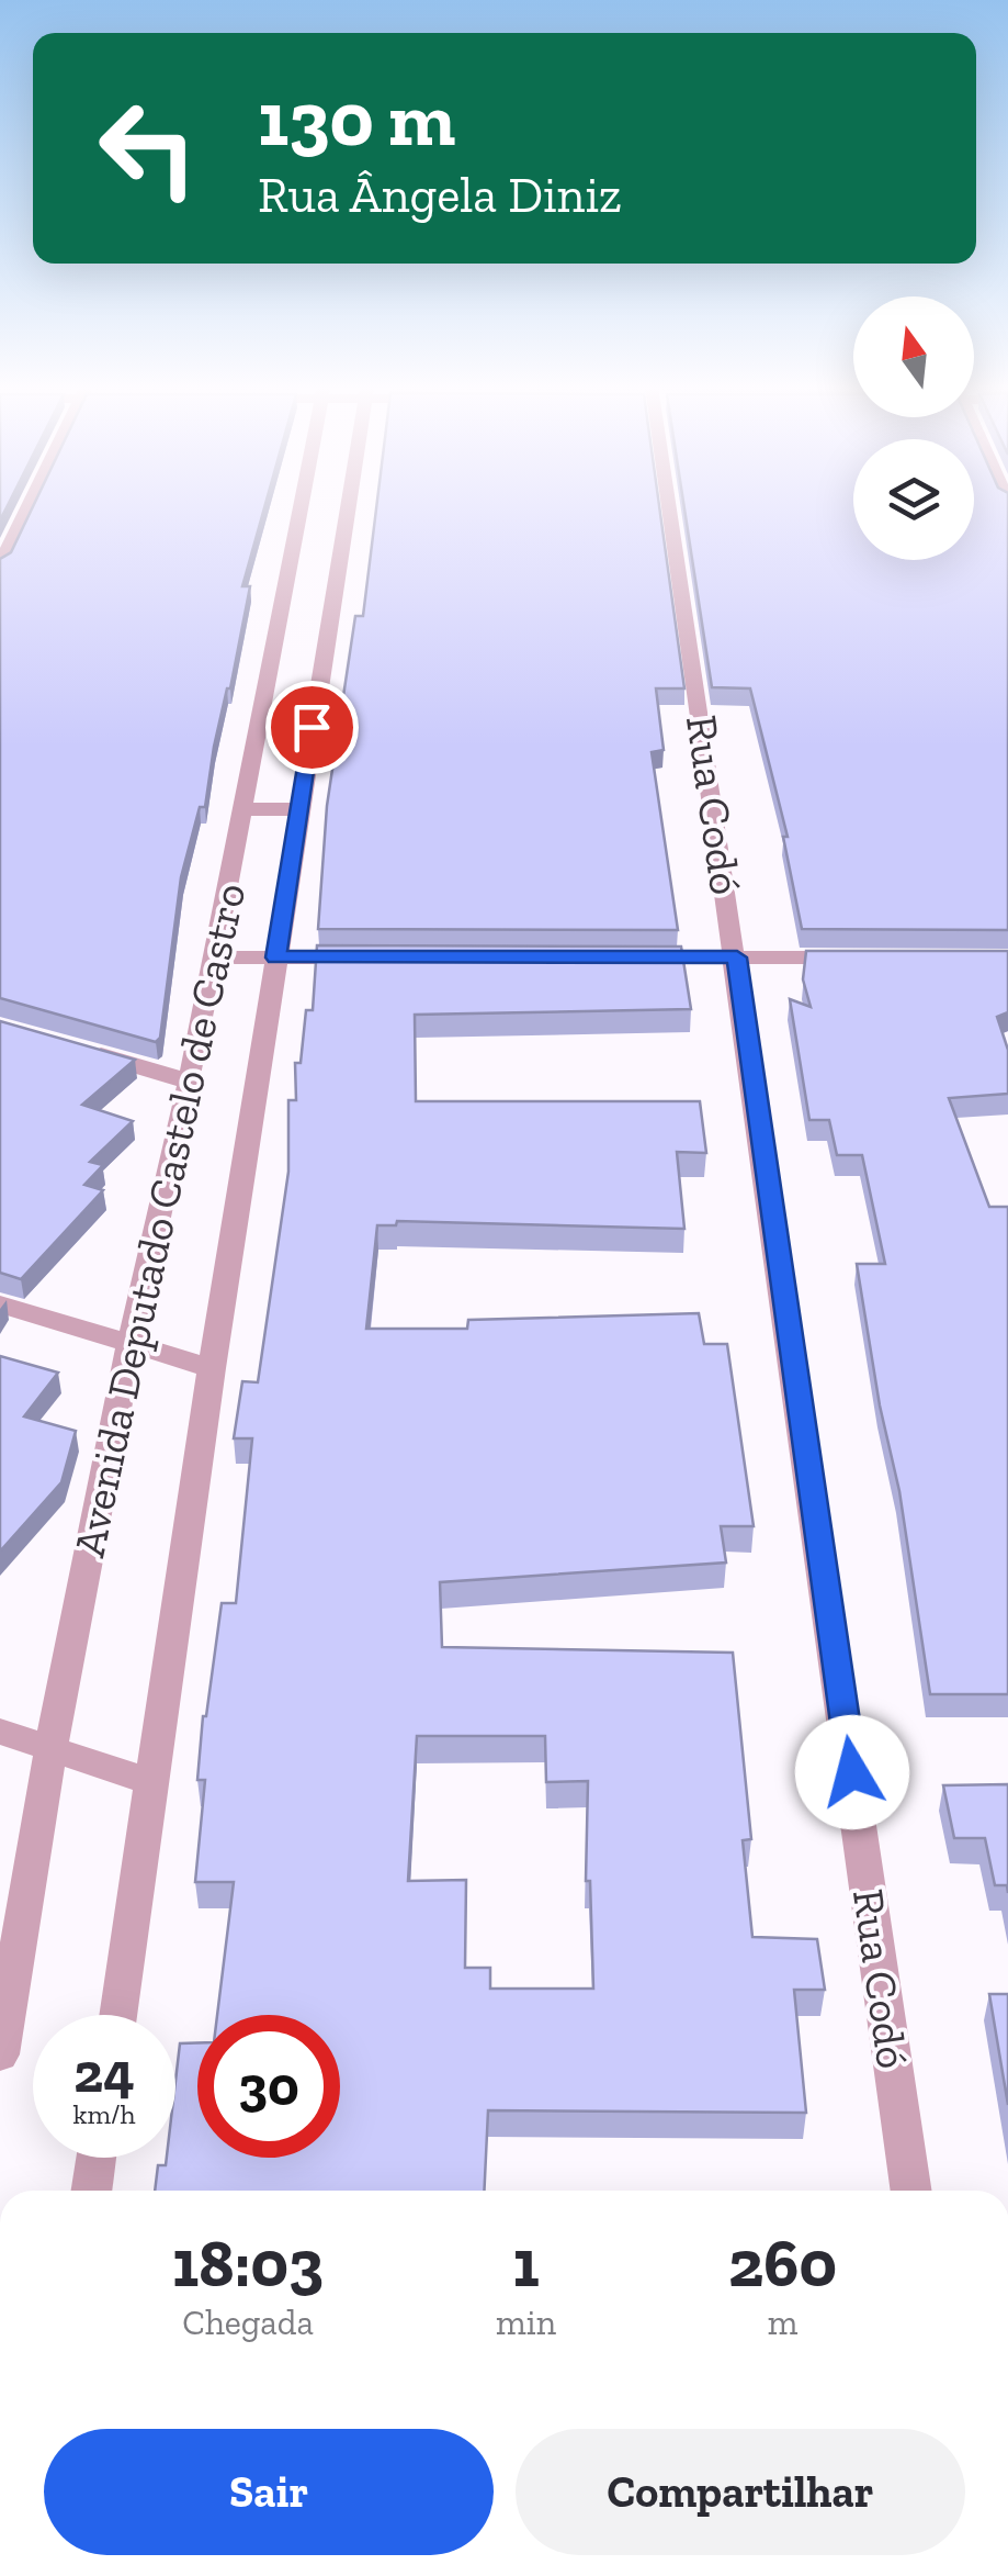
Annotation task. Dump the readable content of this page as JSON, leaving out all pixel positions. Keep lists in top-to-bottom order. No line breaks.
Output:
{"streets":{"street":["Rua Codó","Avenida Deputado Castelo de Castro"]},"north":"top","page":{"turn":["130 m","Rua Ângela Diniz"],"speed":"24 km/h","limit":"30","eta":["18:03","Chegada","1","min","260","m"],"buttons":["Sair","Compartilhar"]}}
